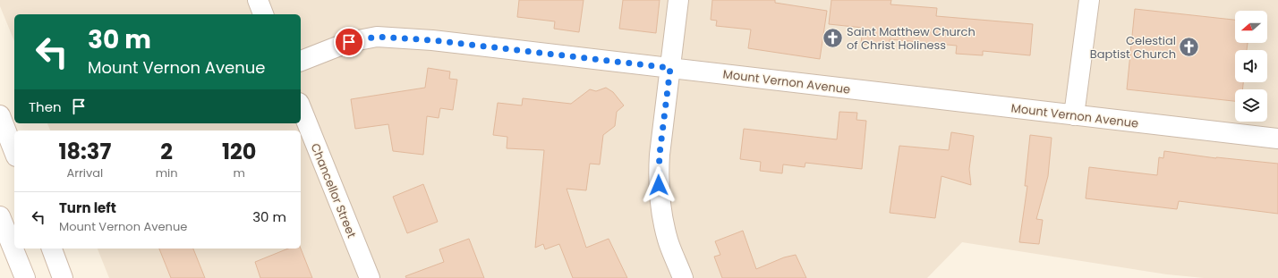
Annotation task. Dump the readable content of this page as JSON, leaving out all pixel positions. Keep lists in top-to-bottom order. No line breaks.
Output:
{"streets":{"street":["Mount Vernon Avenue","Chancellor Street"]},"places":{"church":["Saint Matthew Church of Christ Holiness","Celestial Baptist Church"]},"north":"left","page":{"turn":["30 m","Mount Vernon Avenue"],"then":"Then","eta":["18:37","Arrival","2","min","120","m"],"list":[{"name":"Turn left","note":"Mount Vernon Avenue","value":"30 m"}]}}
